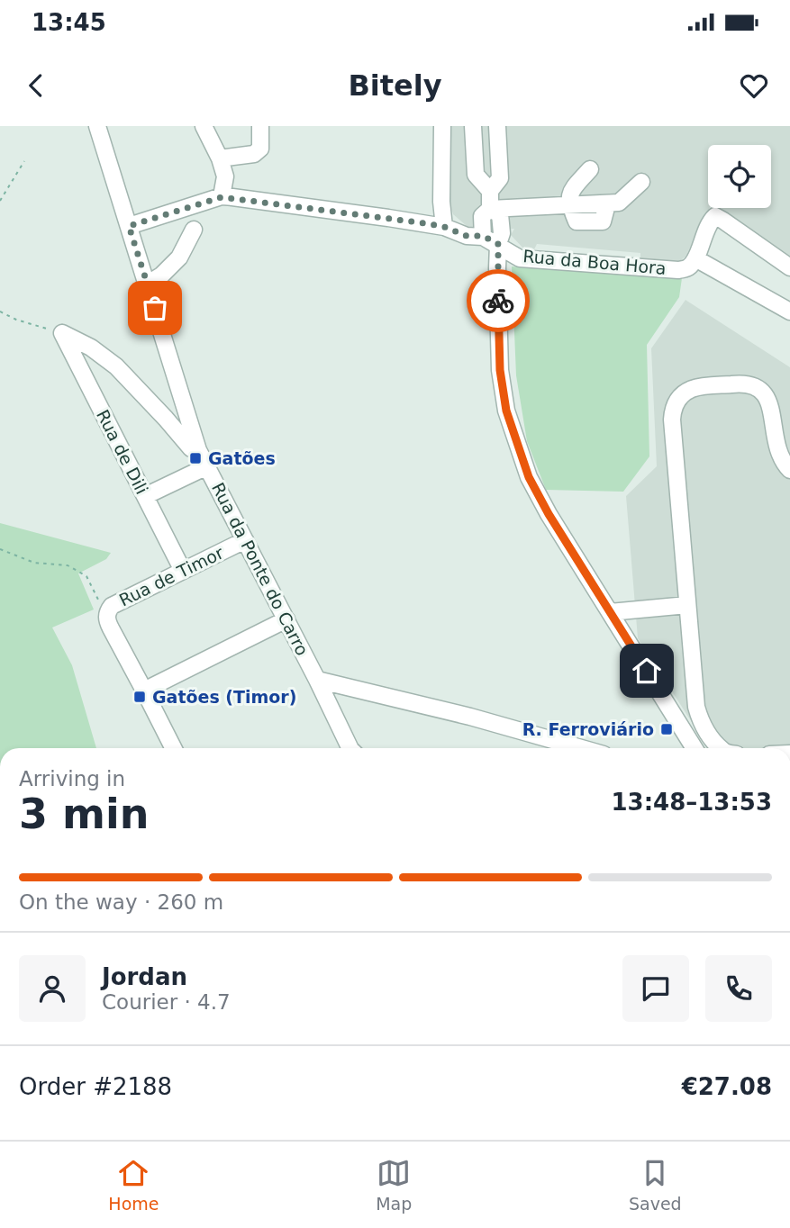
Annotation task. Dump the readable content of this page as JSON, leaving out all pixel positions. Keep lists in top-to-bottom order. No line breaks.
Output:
{"streets":{"street":["Rua da Boa Hora","Rua de Dili","Rua da Ponte do Carro","Rua de Timor"]},"crossings":[["Rua da Boa Hora","Rua da Ponte do Carro"],["Rua de Dili","Rua de Timor"],["Rua da Ponte do Carro","Rua de Timor"]],"places":{"transit":["Gatões","Gatões (Timor)","R. Ferroviário"]},"page":{"status":"13:45","header":"Bitely","heading":["3 min","Arriving in","13:48–13:53"],"panel":["Jordan","Courier · 4.7","Order #2188","€27.08"],"bar":"On the way · 260 m","tabs":["Home","Map","Saved"]}}
